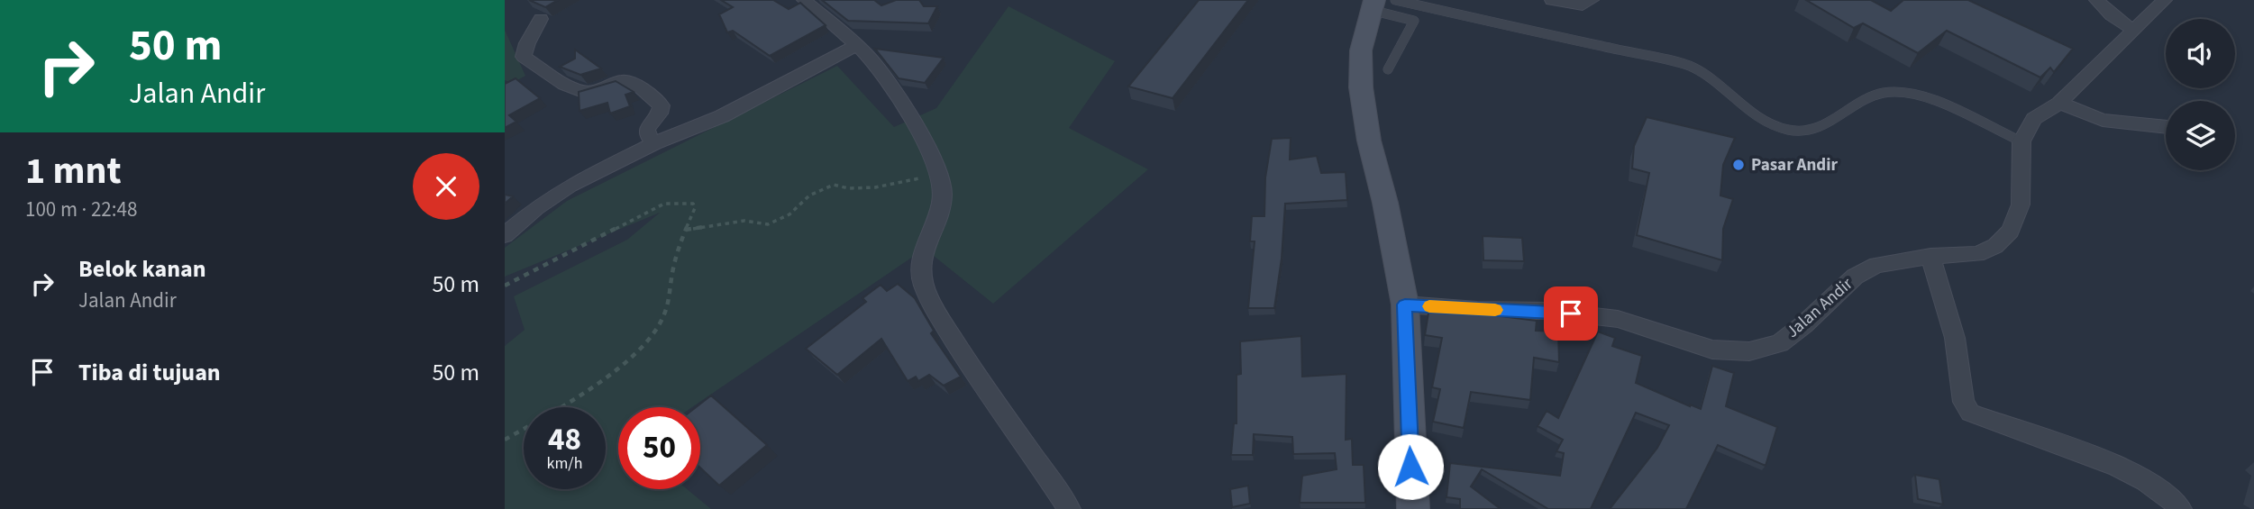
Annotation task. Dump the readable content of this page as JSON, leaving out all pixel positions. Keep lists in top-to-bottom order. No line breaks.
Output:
{"streets":{"street":["Jalan Andir"]},"places":["Pasar Andir"],"page":{"turn":["50 m","Jalan Andir"],"heading":["1 mnt","100 m · 22:48"],"list":[{"name":"Belok kanan","note":"Jalan Andir","value":"50 m"},{"name":"Tiba di tujuan","value":"50 m"}],"speed":"48 km/h","limit":"50"}}
